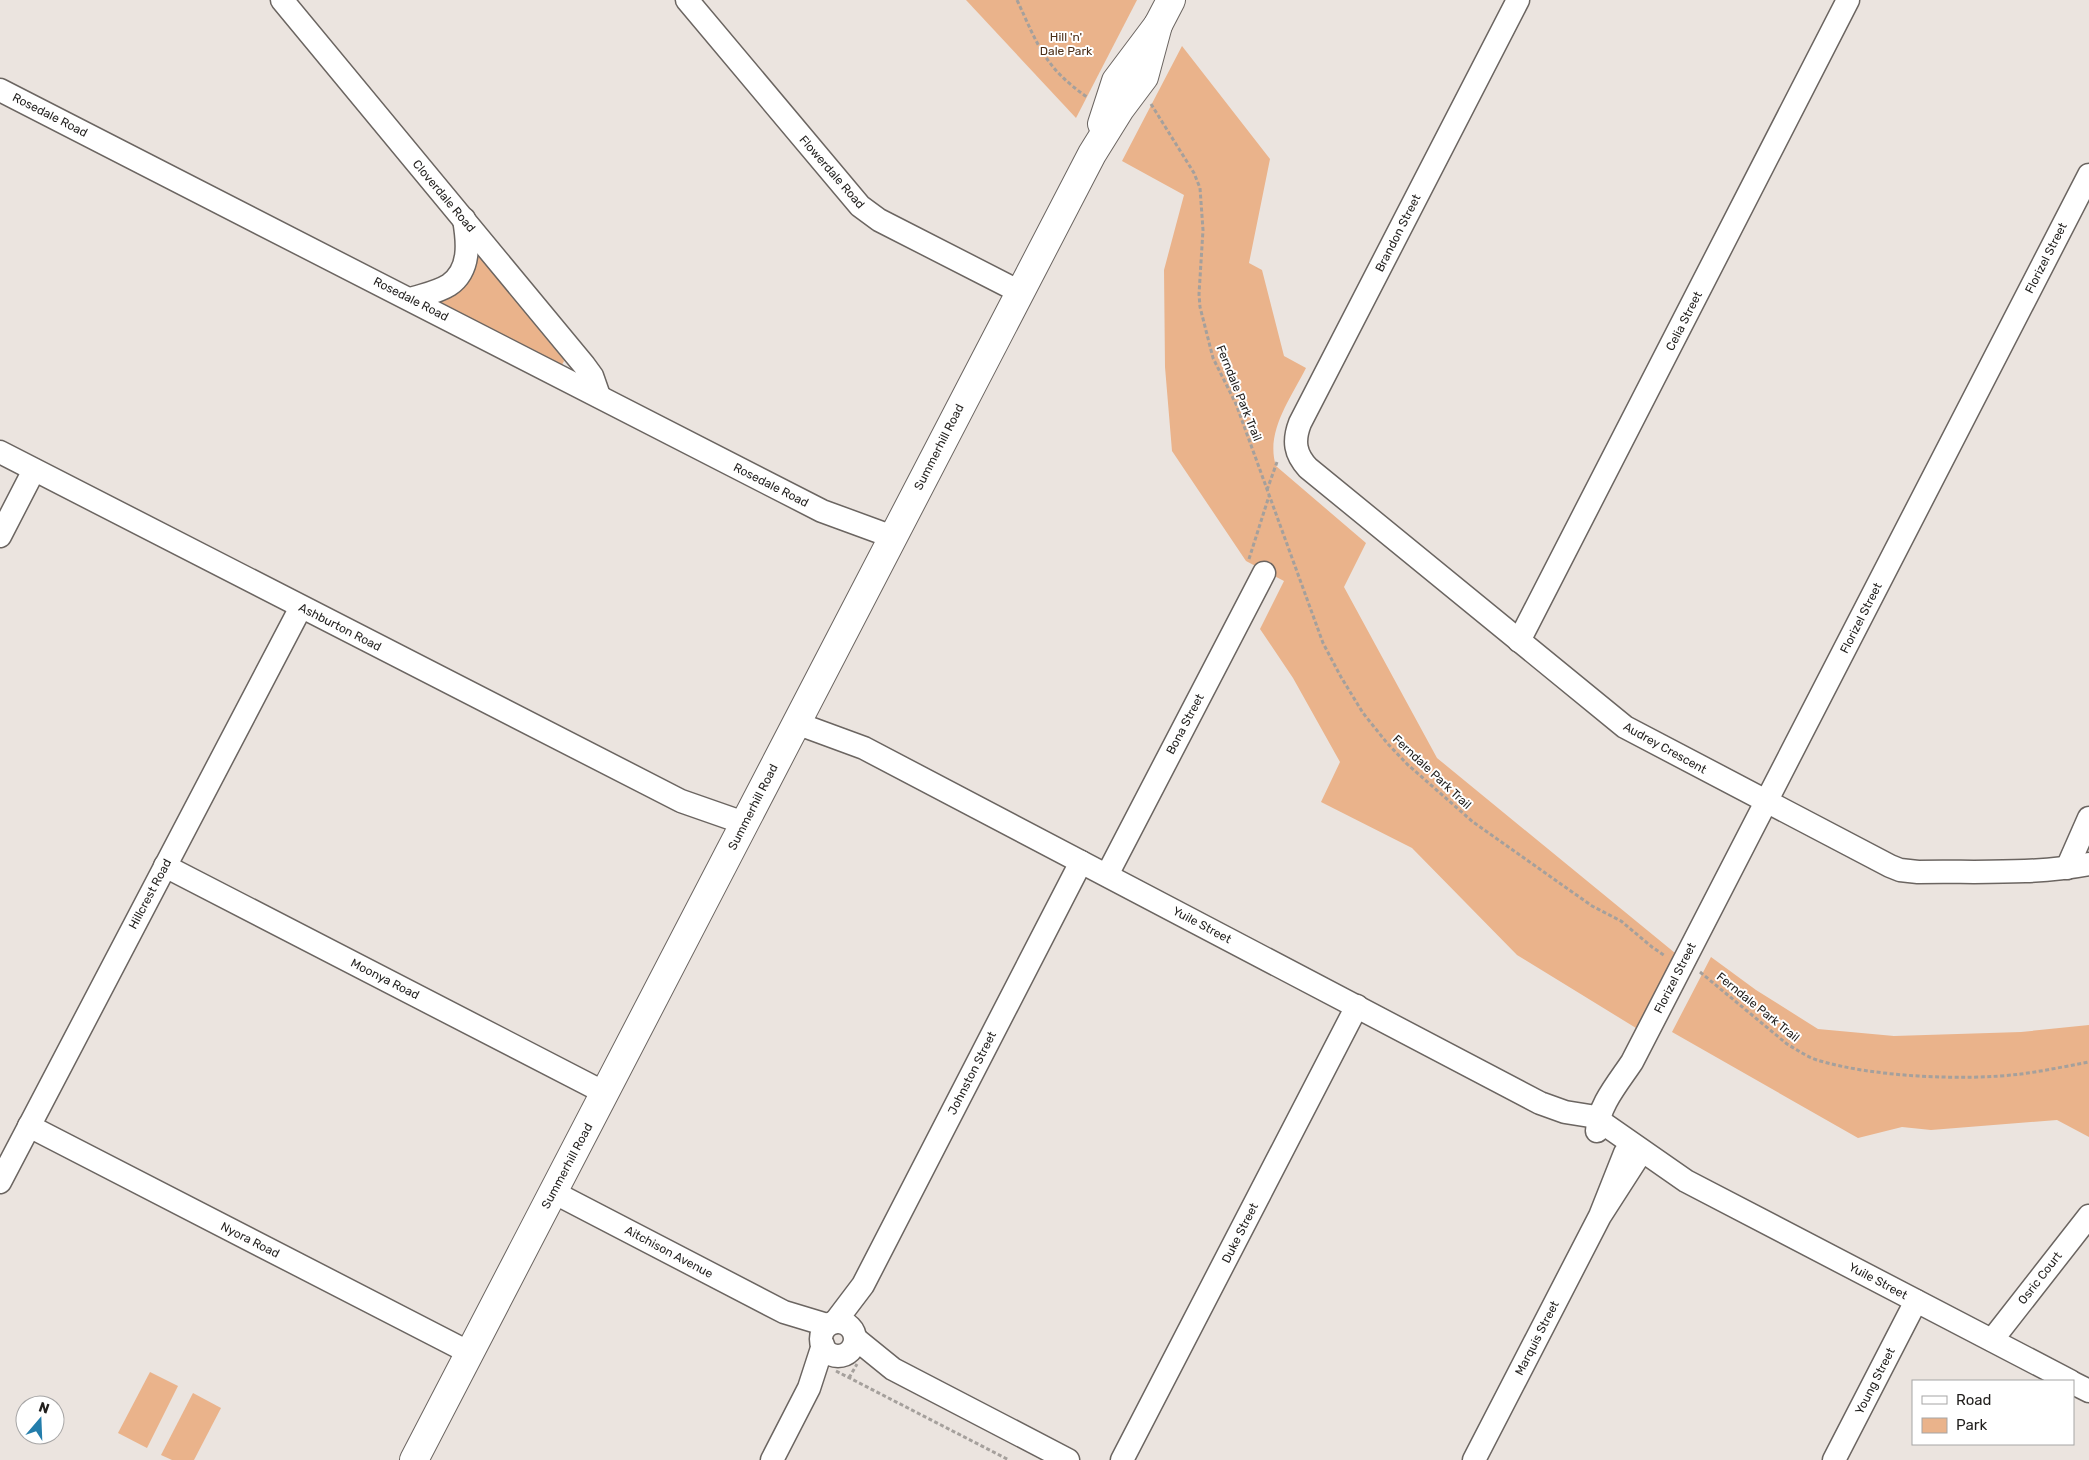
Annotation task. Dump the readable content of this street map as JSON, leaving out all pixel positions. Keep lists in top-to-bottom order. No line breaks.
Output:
{"streets":{"main road":["Summerhill Road"],"street":["Rosedale Road","Flowerdale Road","Cloverdale Road","Brandon Street","Florizel Street","Celia Street","Ashburton Road","Bona Street","Audrey Crescent","Hillcrest Road","Yuile Street","Moonya Road","Johnston Street","Duke Street","Nyora Road","Aitchison Avenue","Osric Court","Marquis Street","Young Street"],"path":["Ferndale Park Trail"]},"crossings":[["Rosedale Road","Cloverdale Road"],["Rosedale Road","Summerhill Road"],["Flowerdale Road","Summerhill Road"],["Brandon Street","Audrey Crescent"],["Florizel Street","Ferndale Park Trail"],["Florizel Street","Audrey Crescent"],["Florizel Street","Yuile Street"],["Celia Street","Audrey Crescent"],["Ferndale Park Trail","Summerhill Road"],["Summerhill Road","Ashburton Road"],["Summerhill Road","Yuile Street"],["Summerhill Road","Moonya Road"],["Summerhill Road","Nyora Road"],["Summerhill Road","Aitchison Avenue"],["Ashburton Road","Hillcrest Road"],["Bona Street","Yuile Street"],["Hillcrest Road","Moonya Road"],["Hillcrest Road","Nyora Road"],["Yuile Street","Johnston Street"],["Yuile Street","Duke Street"],["Yuile Street","Osric Court"],["Yuile Street","Marquis Street"],["Yuile Street","Young Street"],["Johnston Street","Aitchison Avenue"]],"parks":["Hill 'n' Dale Park"],"legend":["Road","Park"],"north":"top"}
